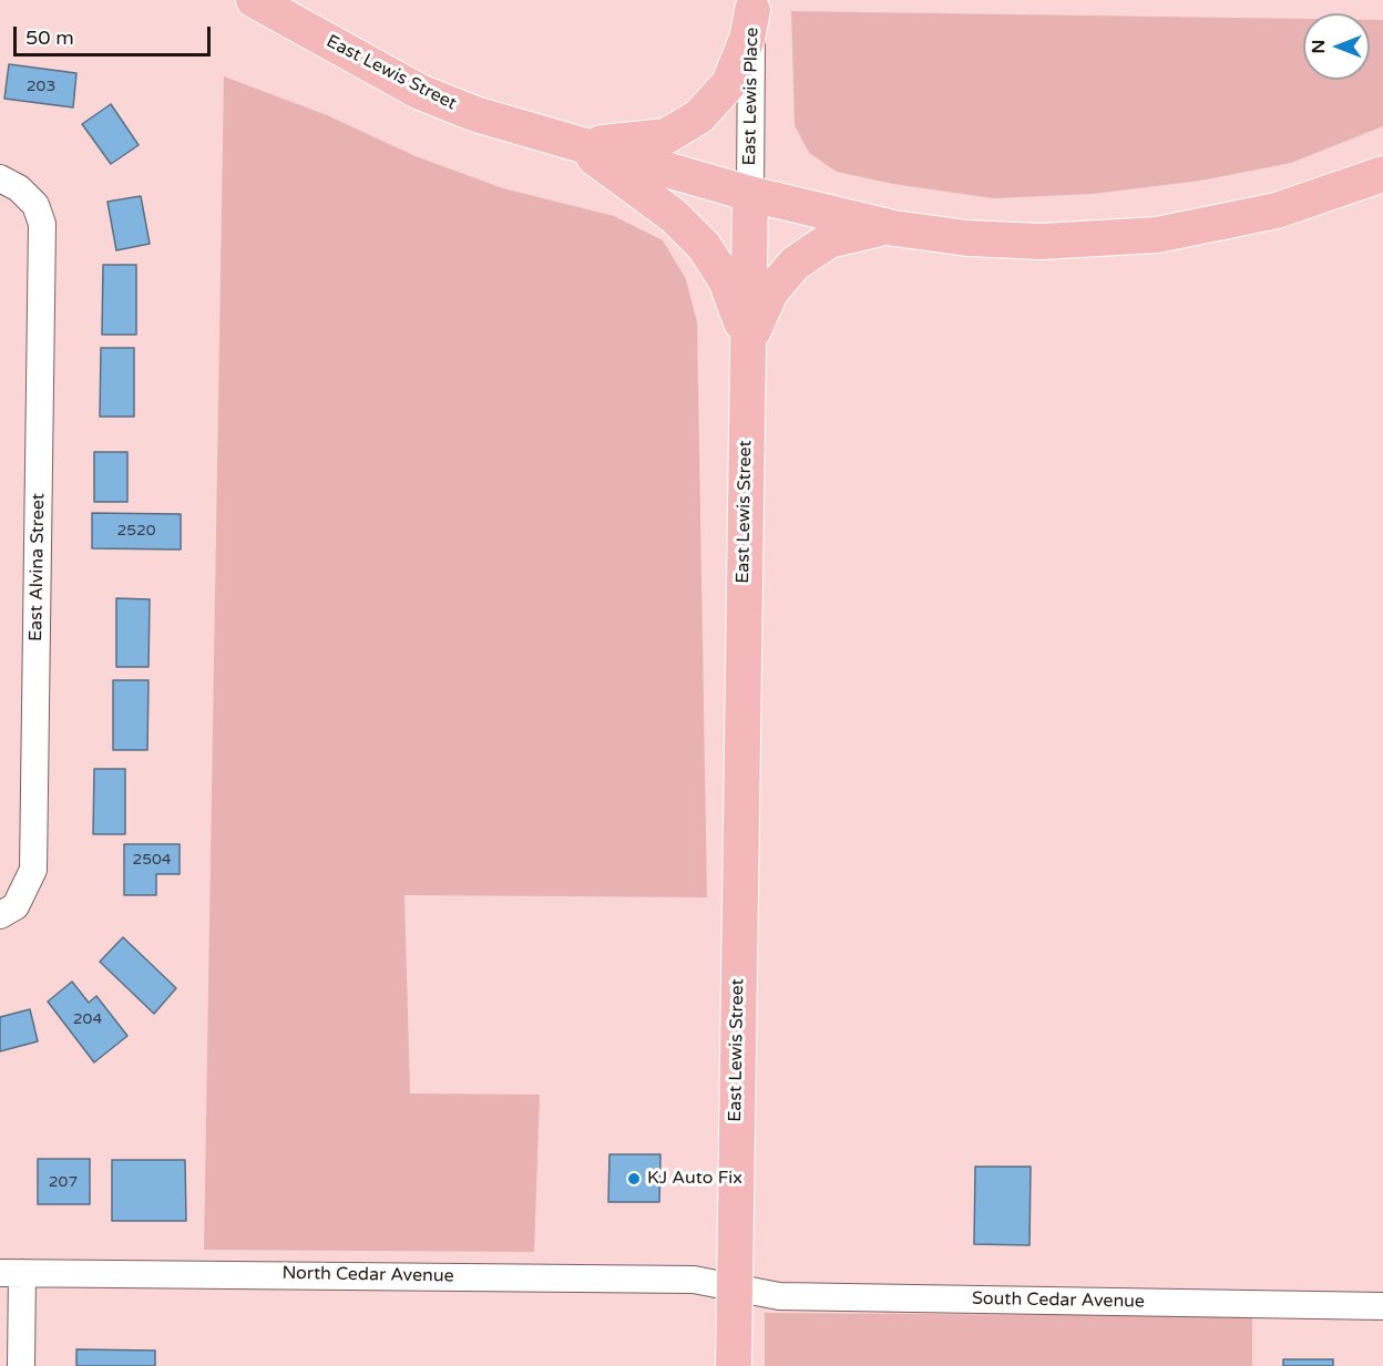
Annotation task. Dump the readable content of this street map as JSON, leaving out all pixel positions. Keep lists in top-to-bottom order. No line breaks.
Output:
{"streets":{"main road":["East Lewis Street"],"street":["East Lewis Place","East Alvina Street","North Cedar Avenue","South Cedar Avenue"]},"crossings":[["East Lewis Street","East Lewis Place"],["East Lewis Street","North Cedar Avenue"],["East Lewis Street","South Cedar Avenue"],["North Cedar Avenue","South Cedar Avenue"]],"places":["KJ Auto Fix"],"house_numbers":["203","2520","2504","204","207"],"scale_bar":"50 m","north":"left"}
